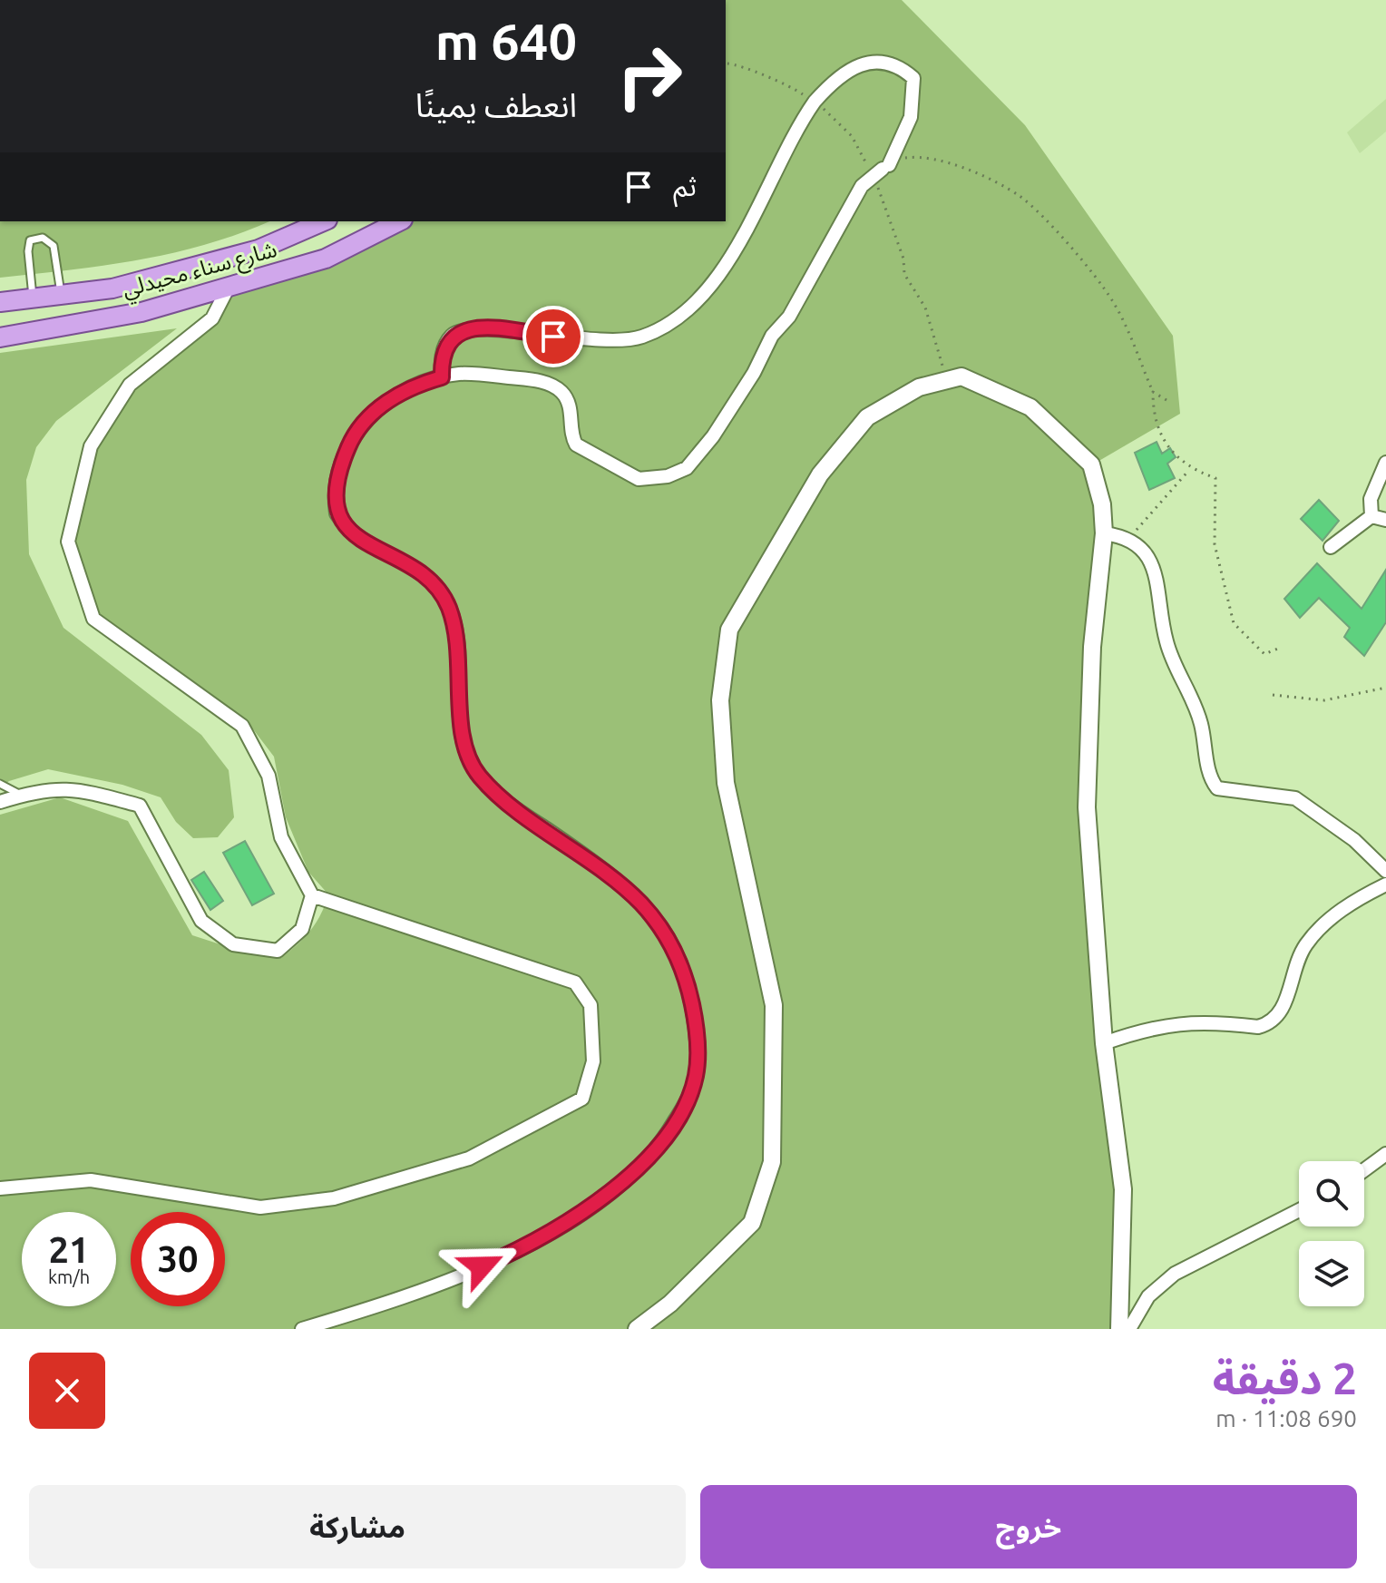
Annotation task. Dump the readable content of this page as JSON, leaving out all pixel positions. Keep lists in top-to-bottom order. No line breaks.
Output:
{"streets":{"main road":["شارع سناء محيدلي"]},"page":{"turn":["640 m","انعطف يمينًا"],"then":"ثم","speed":"21 km/h","limit":"30","heading":["2 دقيقة","690 m · 11:08"],"buttons":["خروج","مشاركة"]}}
